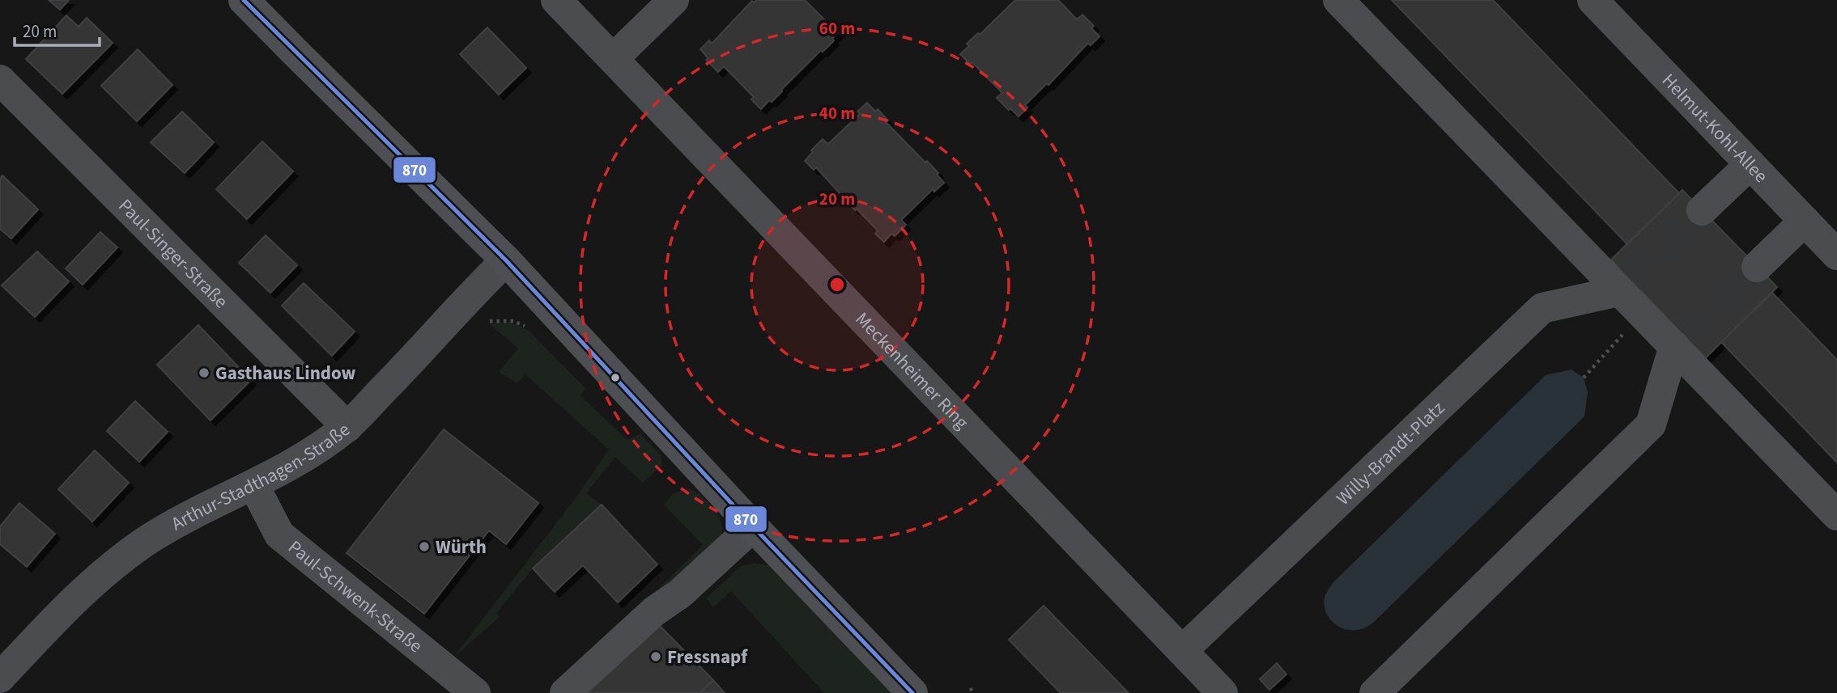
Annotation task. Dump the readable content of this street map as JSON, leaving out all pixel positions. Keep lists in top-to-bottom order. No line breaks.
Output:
{"streets":{"street":["Helmut-Kohl-Allee","Paul-Singer-Straße","Meckenheimer Ring","Willy-Brandt-Platz","Arthur-Stadthagen-Straße","Paul-Schwenk-Straße"]},"crossings":[["Paul-Singer-Straße","Arthur-Stadthagen-Straße"],["Meckenheimer Ring","Willy-Brandt-Platz"],["Arthur-Stadthagen-Straße","Paul-Schwenk-Straße"]],"places":["Gasthaus Lindow","Würth","Fressnapf"],"lines":["transit line 870"],"scale_bar":"20 m","rings":["60 m","40 m","20 m"]}
